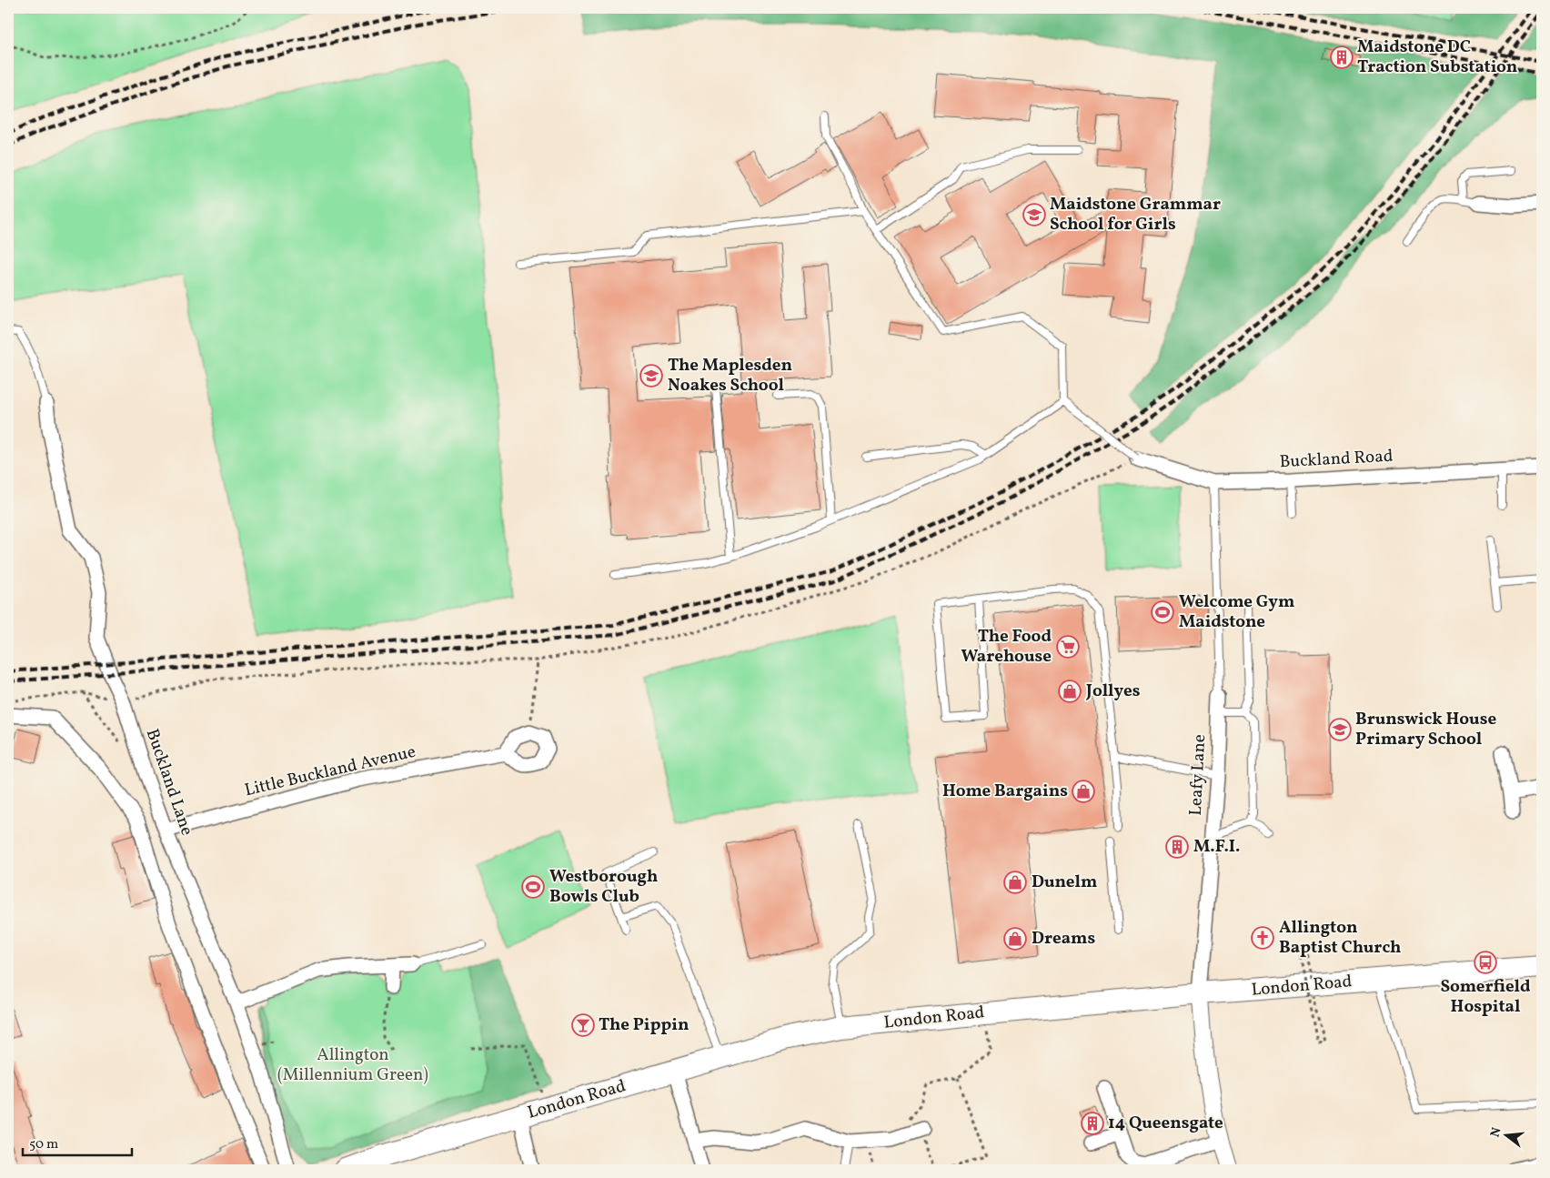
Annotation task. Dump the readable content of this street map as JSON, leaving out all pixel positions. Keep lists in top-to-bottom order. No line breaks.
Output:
{"streets":{"main road":["London Road"],"street":["Buckland Road","Little Buckland Avenue","Leafy Lane","Buckland Lane"]},"crossings":[["Little Buckland Avenue","Buckland Lane"],["Leafy Lane","London Road"]],"parks":["Allington (Millennium Green)"],"places":{"building":["Maidstone DC Traction Substation","M.F.I.","14 Queensgate"],"school or university":["Maidstone Grammar School for Girls","The Maplesden Noakes School","Brunswick House Primary School"],"sports":["Welcome Gym Maidstone","Westborough Bowls Club"],"supermarket":["The Food Warehouse"],"shop":["Jollyes","Home Bargains","Dunelm","Dreams"],"church":["Allington Baptist Church"],"bus stop":["Somerfield Hospital"],"bar":["The Pippin"]},"scale_bar":"50 m","north":"left"}
